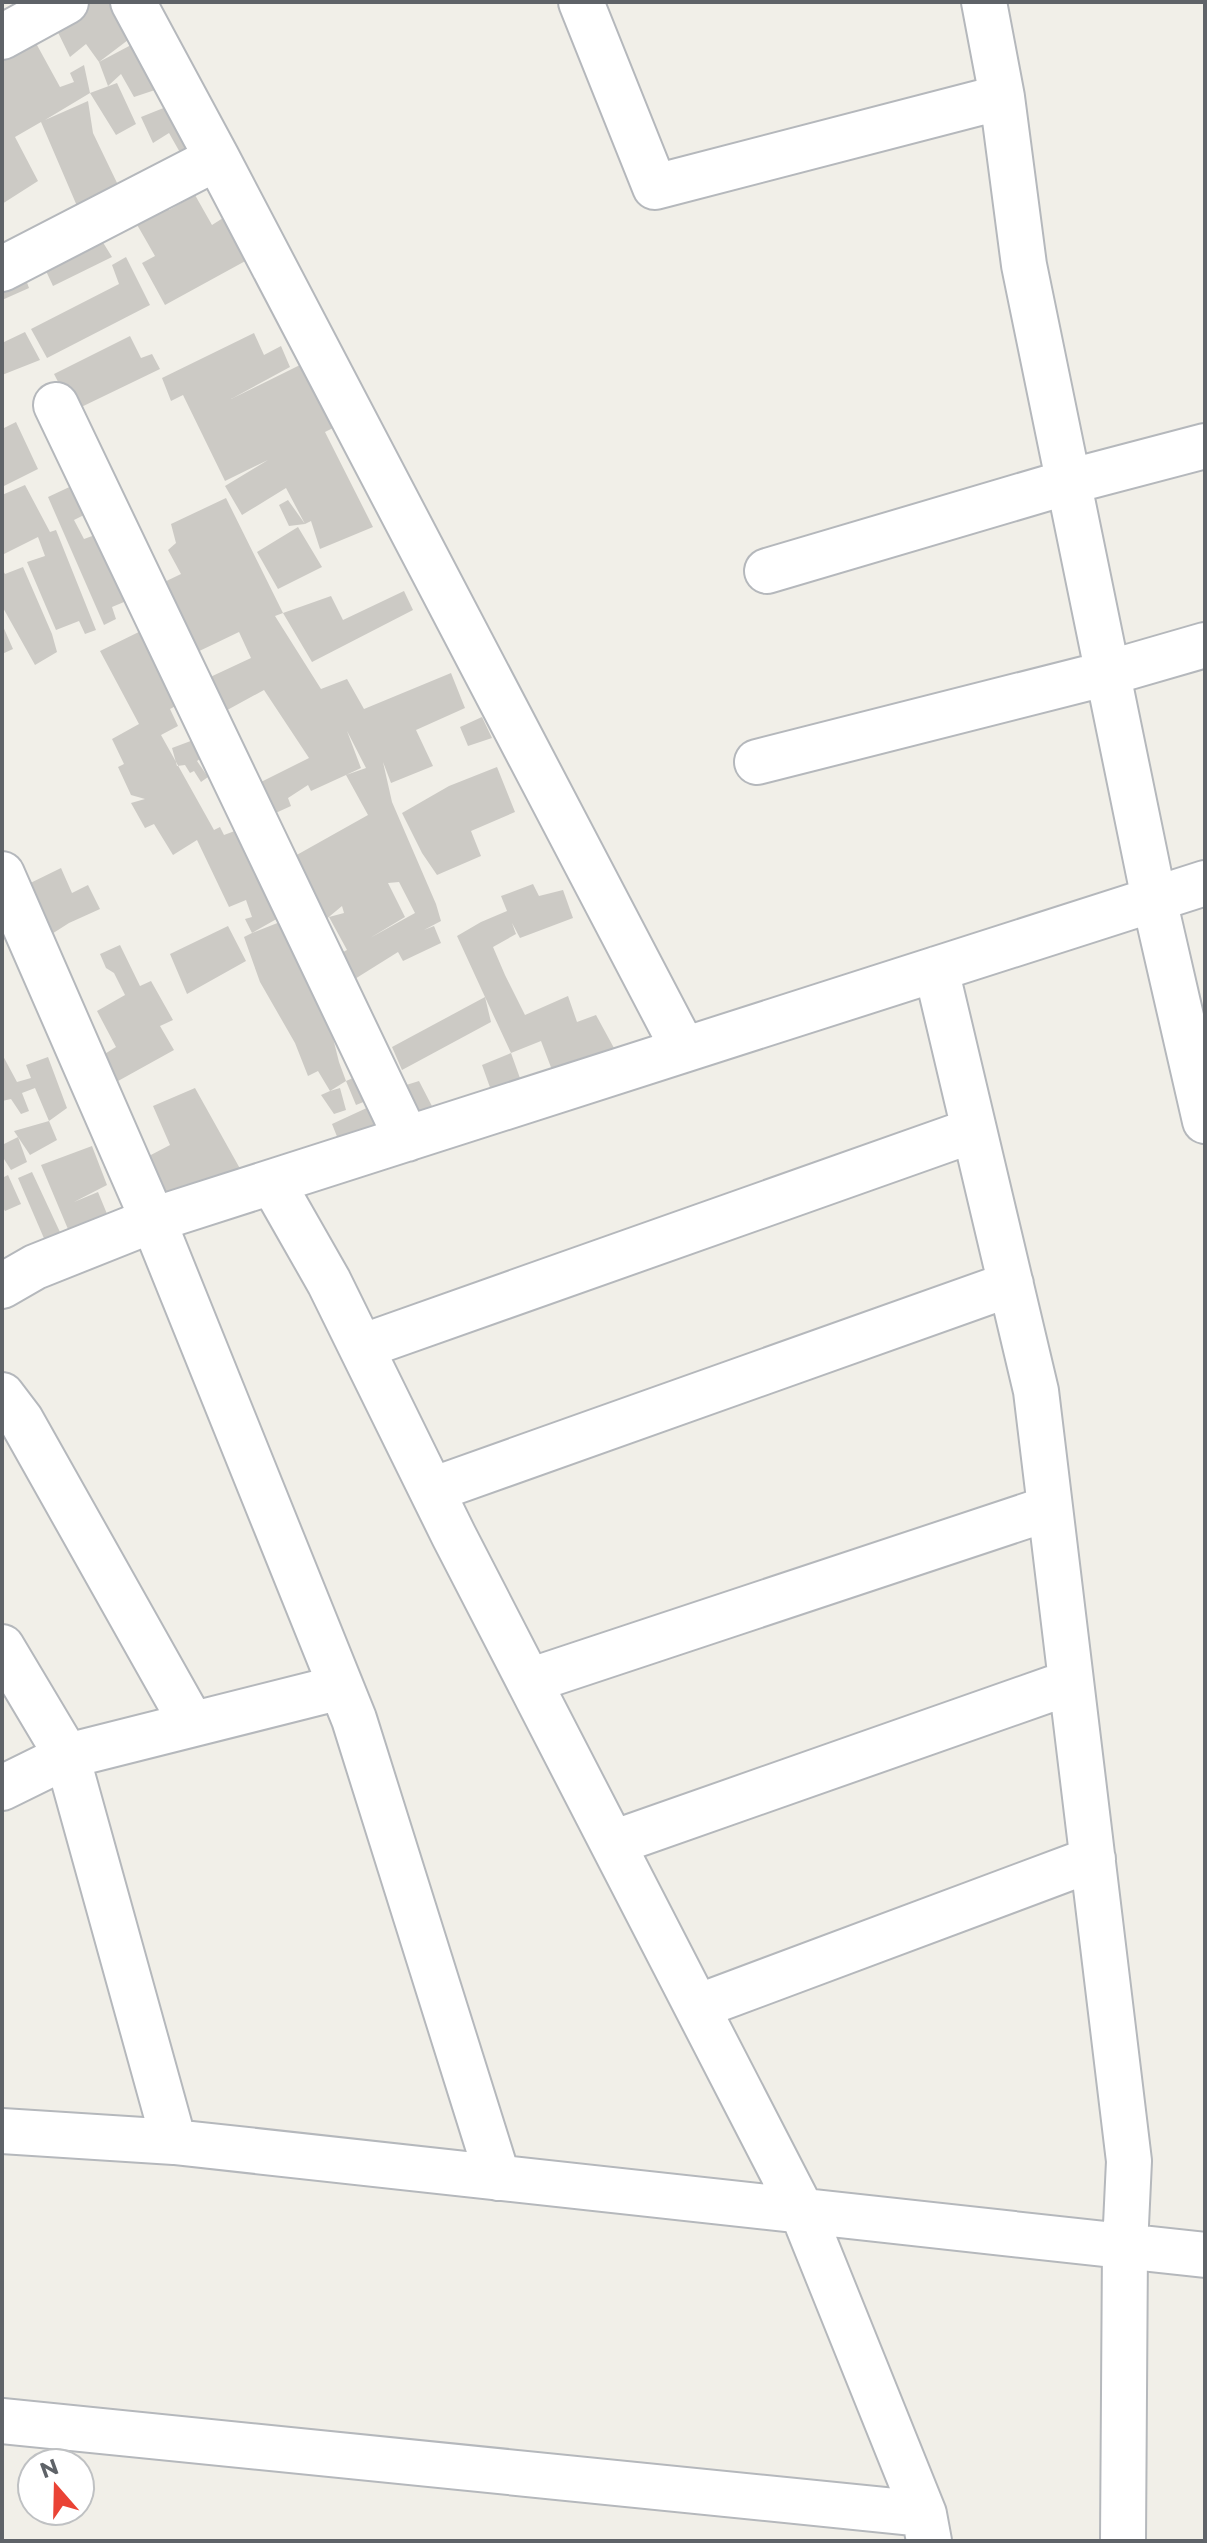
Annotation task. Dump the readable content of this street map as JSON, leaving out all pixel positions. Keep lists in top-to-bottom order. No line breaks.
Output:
{"north":"top"}
